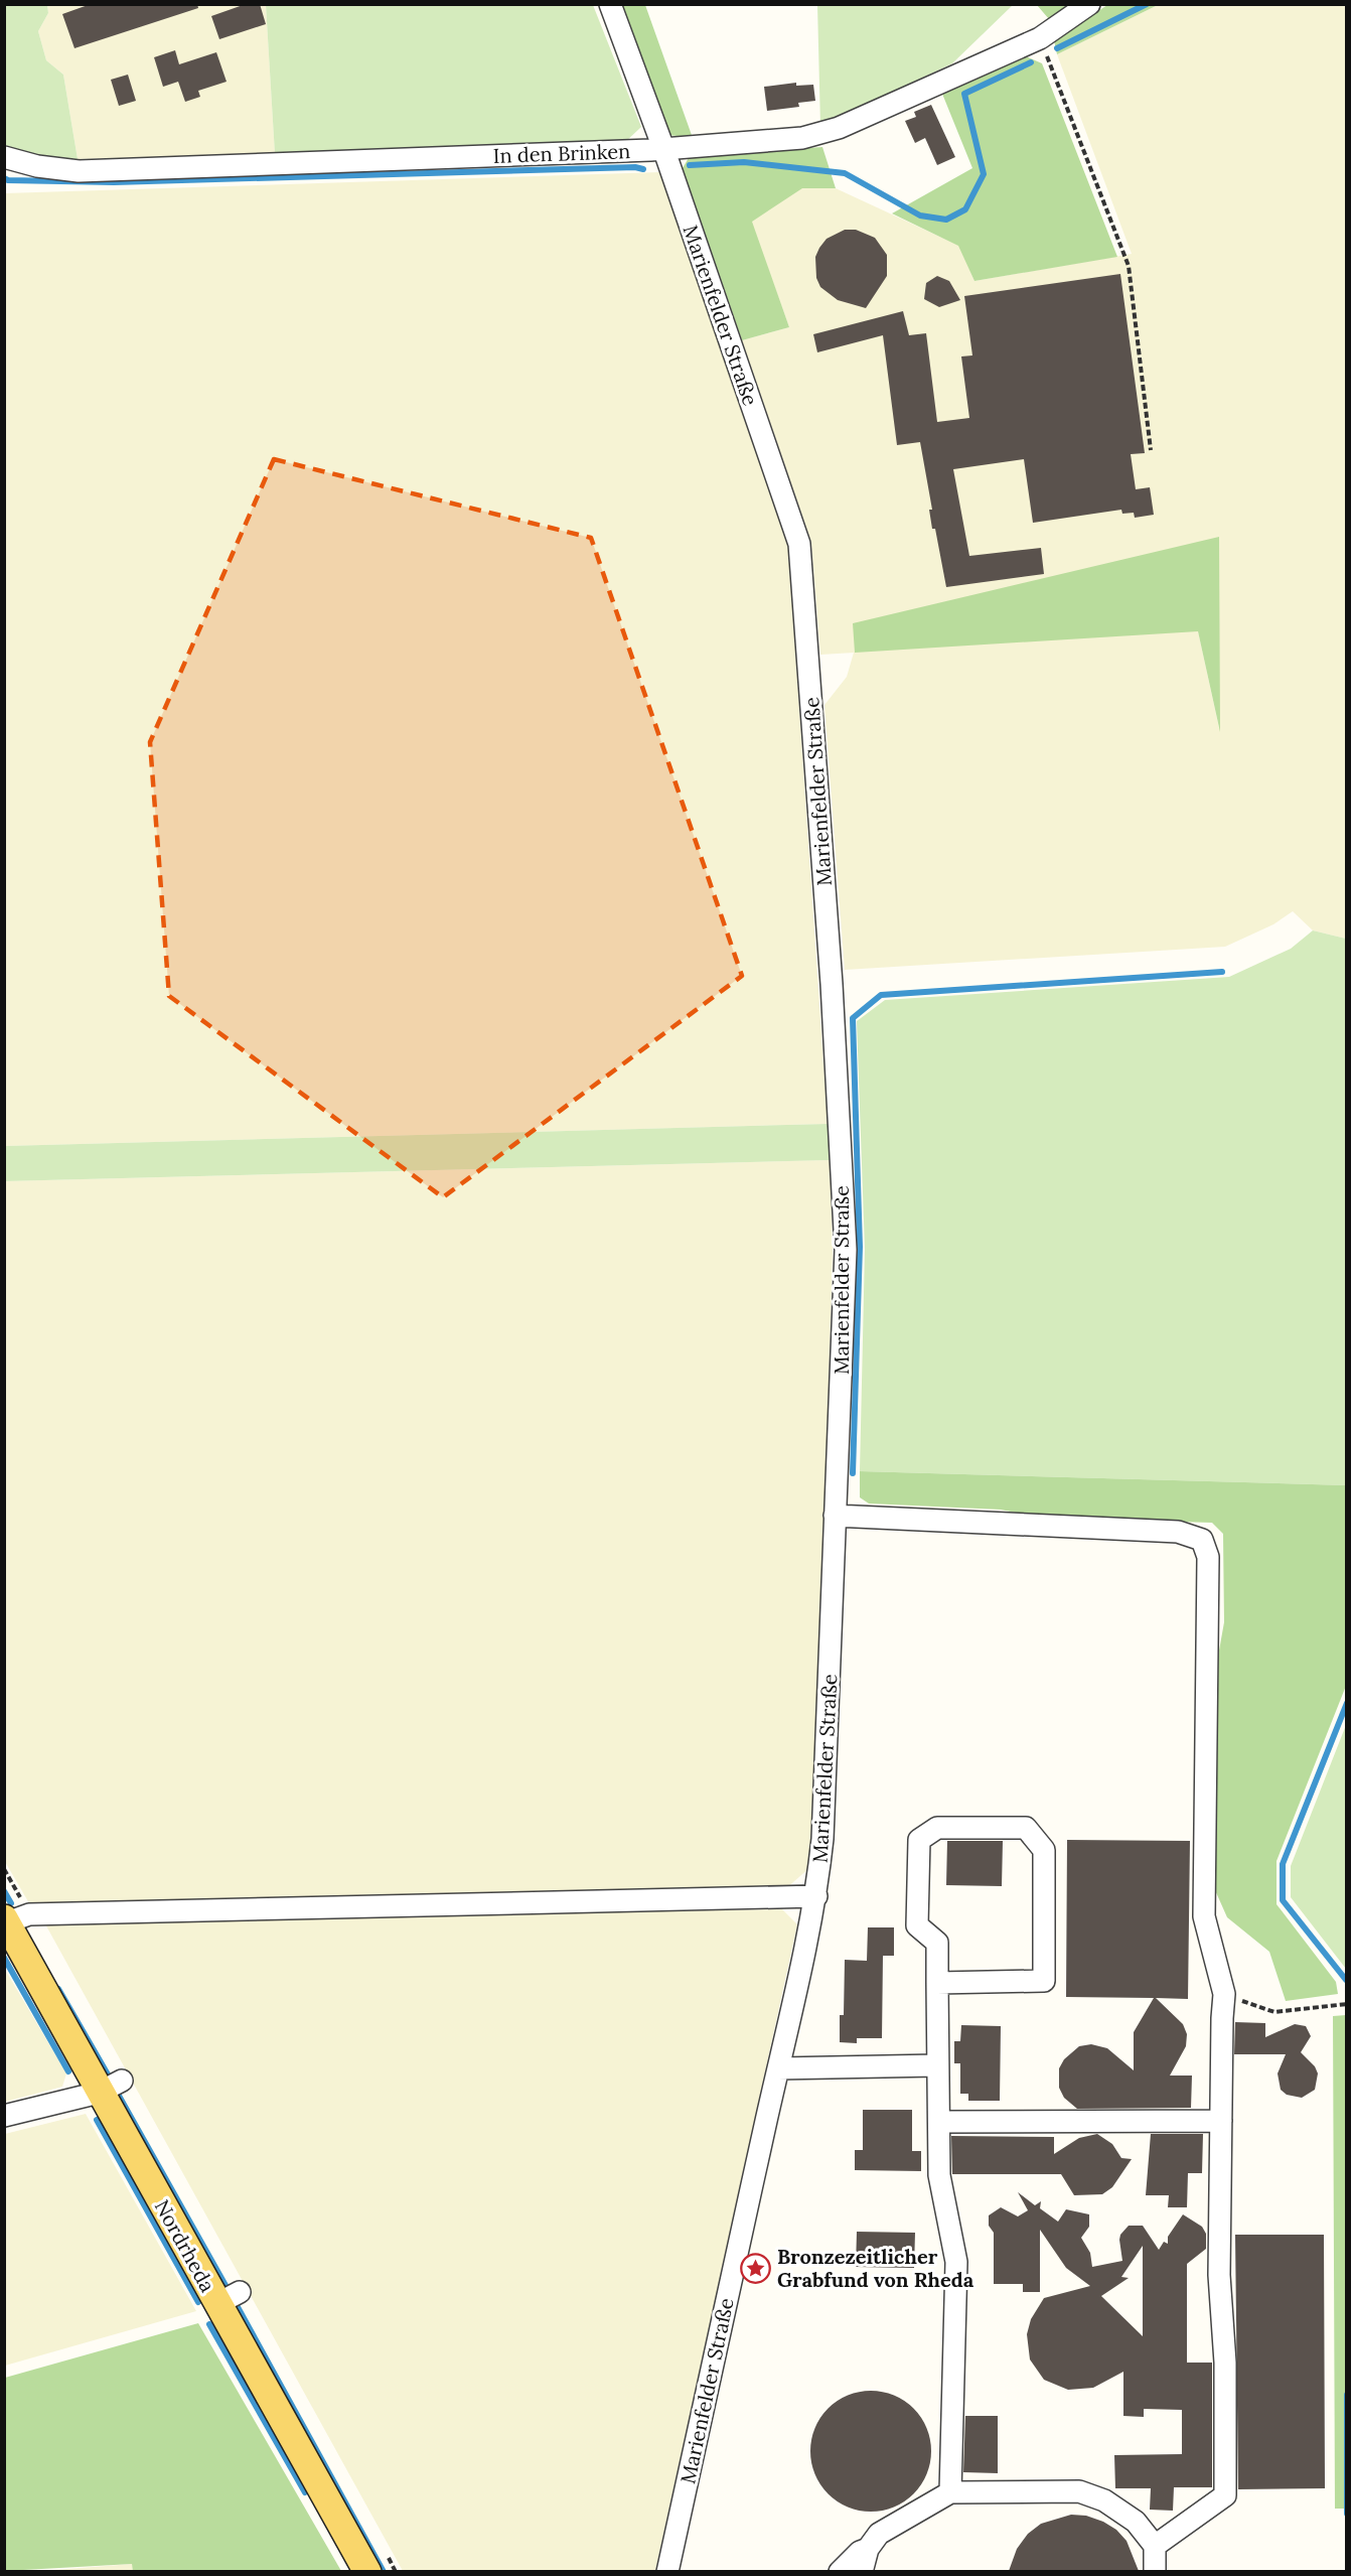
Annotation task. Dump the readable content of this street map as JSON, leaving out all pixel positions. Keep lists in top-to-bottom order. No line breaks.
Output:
{"streets":{"main road":["Nordrheda"],"street":["In den Brinken","Marienfelder Straße"]},"crossings":[["In den Brinken","Marienfelder Straße"]],"places":{"place":["Bronzezeitlicher Grabfund von Rheda"]}}
